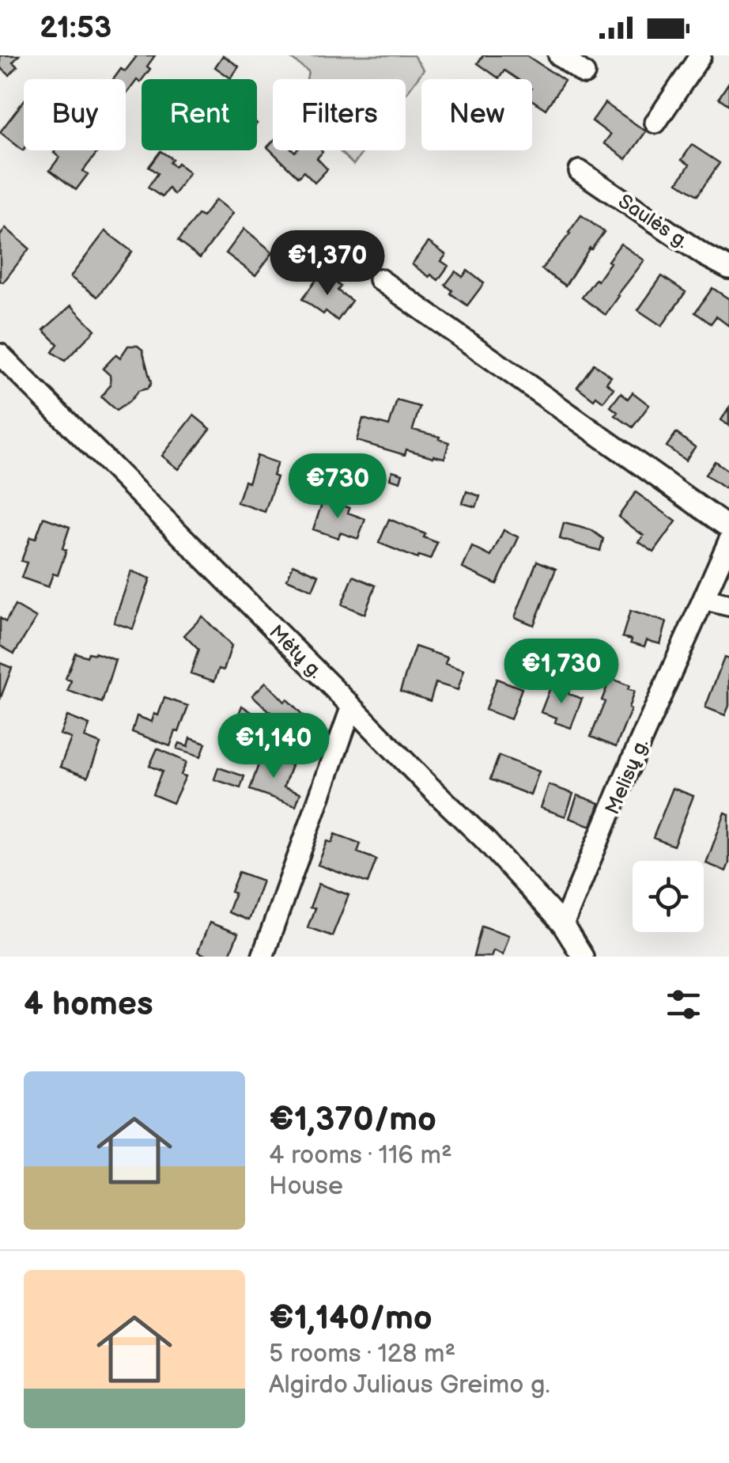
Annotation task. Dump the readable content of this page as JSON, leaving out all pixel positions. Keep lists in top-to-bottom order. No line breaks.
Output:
{"streets":{"street":["Saulės g.","Mėtų g.","Melisų g."]},"crossings":[["Mėtų g.","Melisų g."]],"page":{"status":"21:53","chip":["Buy","Rent","Filters","New"],"price":["€1,370","€730","€1,730","€1,140"],"heading":"4 homes","list":[{"name":"€1,370/mo","note":"4 rooms · 116 m² · House"},{"name":"€1,140/mo","note":"5 rooms · 128 m² · Algirdo Juliaus Greimo g."}]}}
